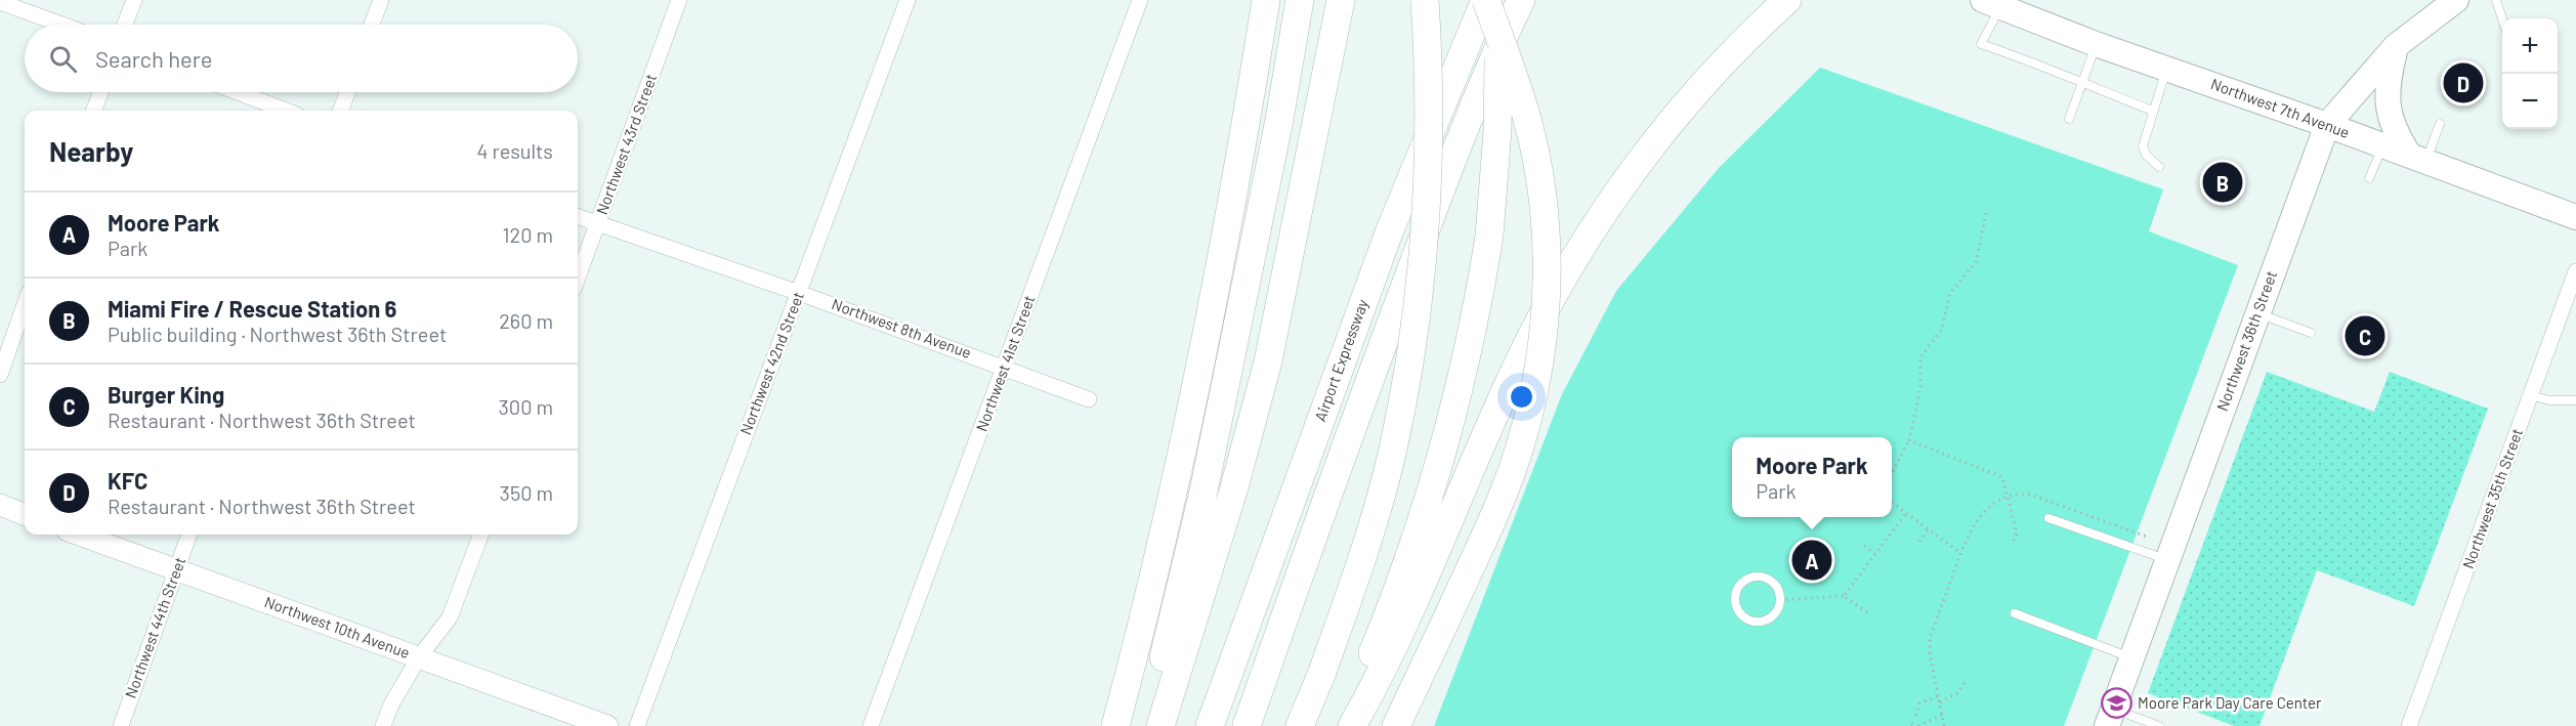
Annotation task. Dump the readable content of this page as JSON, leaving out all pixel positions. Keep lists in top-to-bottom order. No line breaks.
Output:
{"streets":{"highway":["Airport Expressway"],"main road":["Northwest 7th Avenue","Northwest 36th Street"],"street":["Northwest 43rd Street","Northwest 8th Avenue","Northwest 42nd Street","Northwest 41st Street","Northwest 35th Street","Northwest 44th Street","Northwest 10th Avenue"]},"crossings":[["Northwest 7th Avenue","Northwest 36th Street"],["Northwest 43rd Street","Northwest 8th Avenue"],["Northwest 8th Avenue","Northwest 42nd Street"],["Northwest 8th Avenue","Northwest 41st Street"],["Northwest 44th Street","Northwest 10th Avenue"]],"places":{"school or university":["Moore Park Day Care Center"]},"page":{"map_buttons":["+","−"],"search":"Search here","pins":["D","B","C","A"],"heading":["Nearby","4 results"],"list":[{"mark":"A","name":"Moore Park","note":"Park","value":"120 m"},{"mark":"B","name":"Miami Fire / Rescue Station 6","note":"Public building · Northwest 36th Street","value":"260 m"},{"mark":"C","name":"Burger King","note":"Restaurant · Northwest 36th Street","value":"300 m"},{"mark":"D","name":"KFC","note":"Restaurant · Northwest 36th Street","value":"350 m"}],"popup":["Moore Park","Park"]}}
